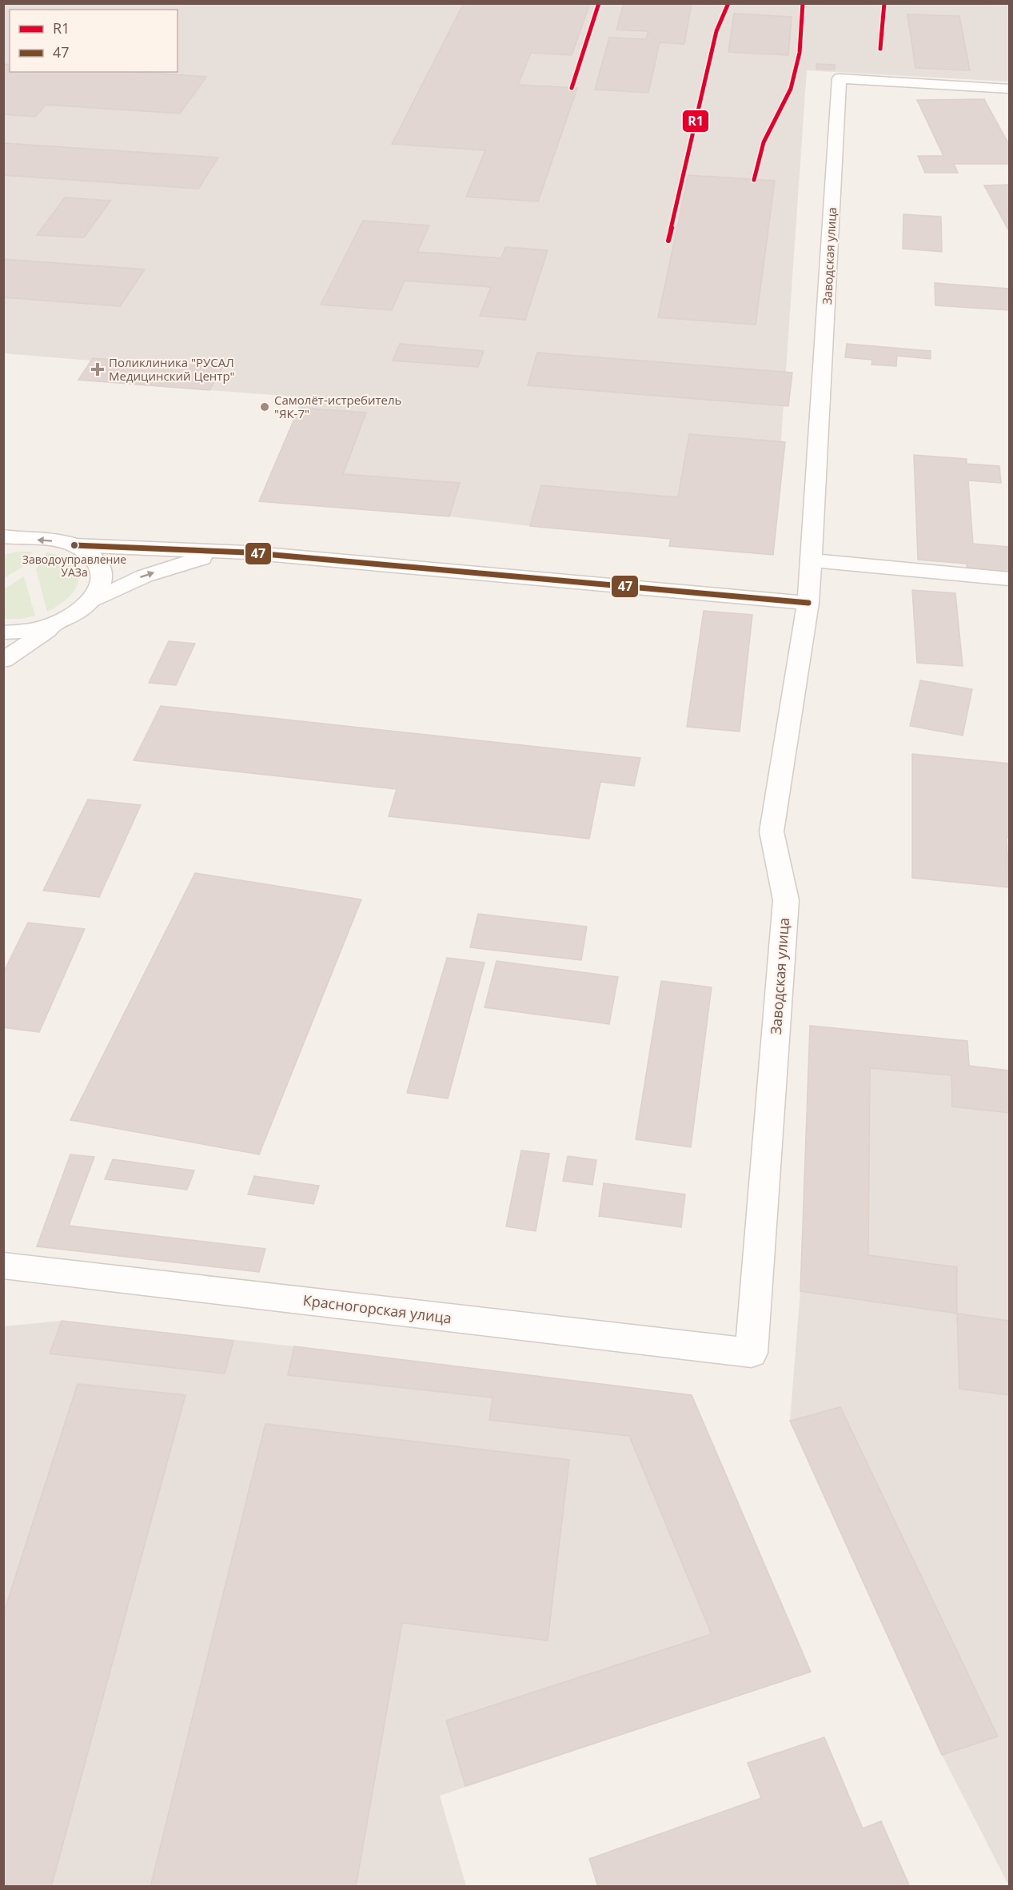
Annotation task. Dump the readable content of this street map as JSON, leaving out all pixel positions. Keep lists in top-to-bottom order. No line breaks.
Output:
{"streets":{"street":["Заводская улица","Красногорская улица"]},"crossings":[["Заводская улица","Красногорская улица"]],"places":{"health":["Поликлиника \"РУСАЛ Медицинский Центр\""],"other":["Самолёт-истребитель \"ЯК-7\"","Заводоуправление УАЗа"]},"lines":["transit line R1","transit line 47"],"legend":["R1","47"]}
